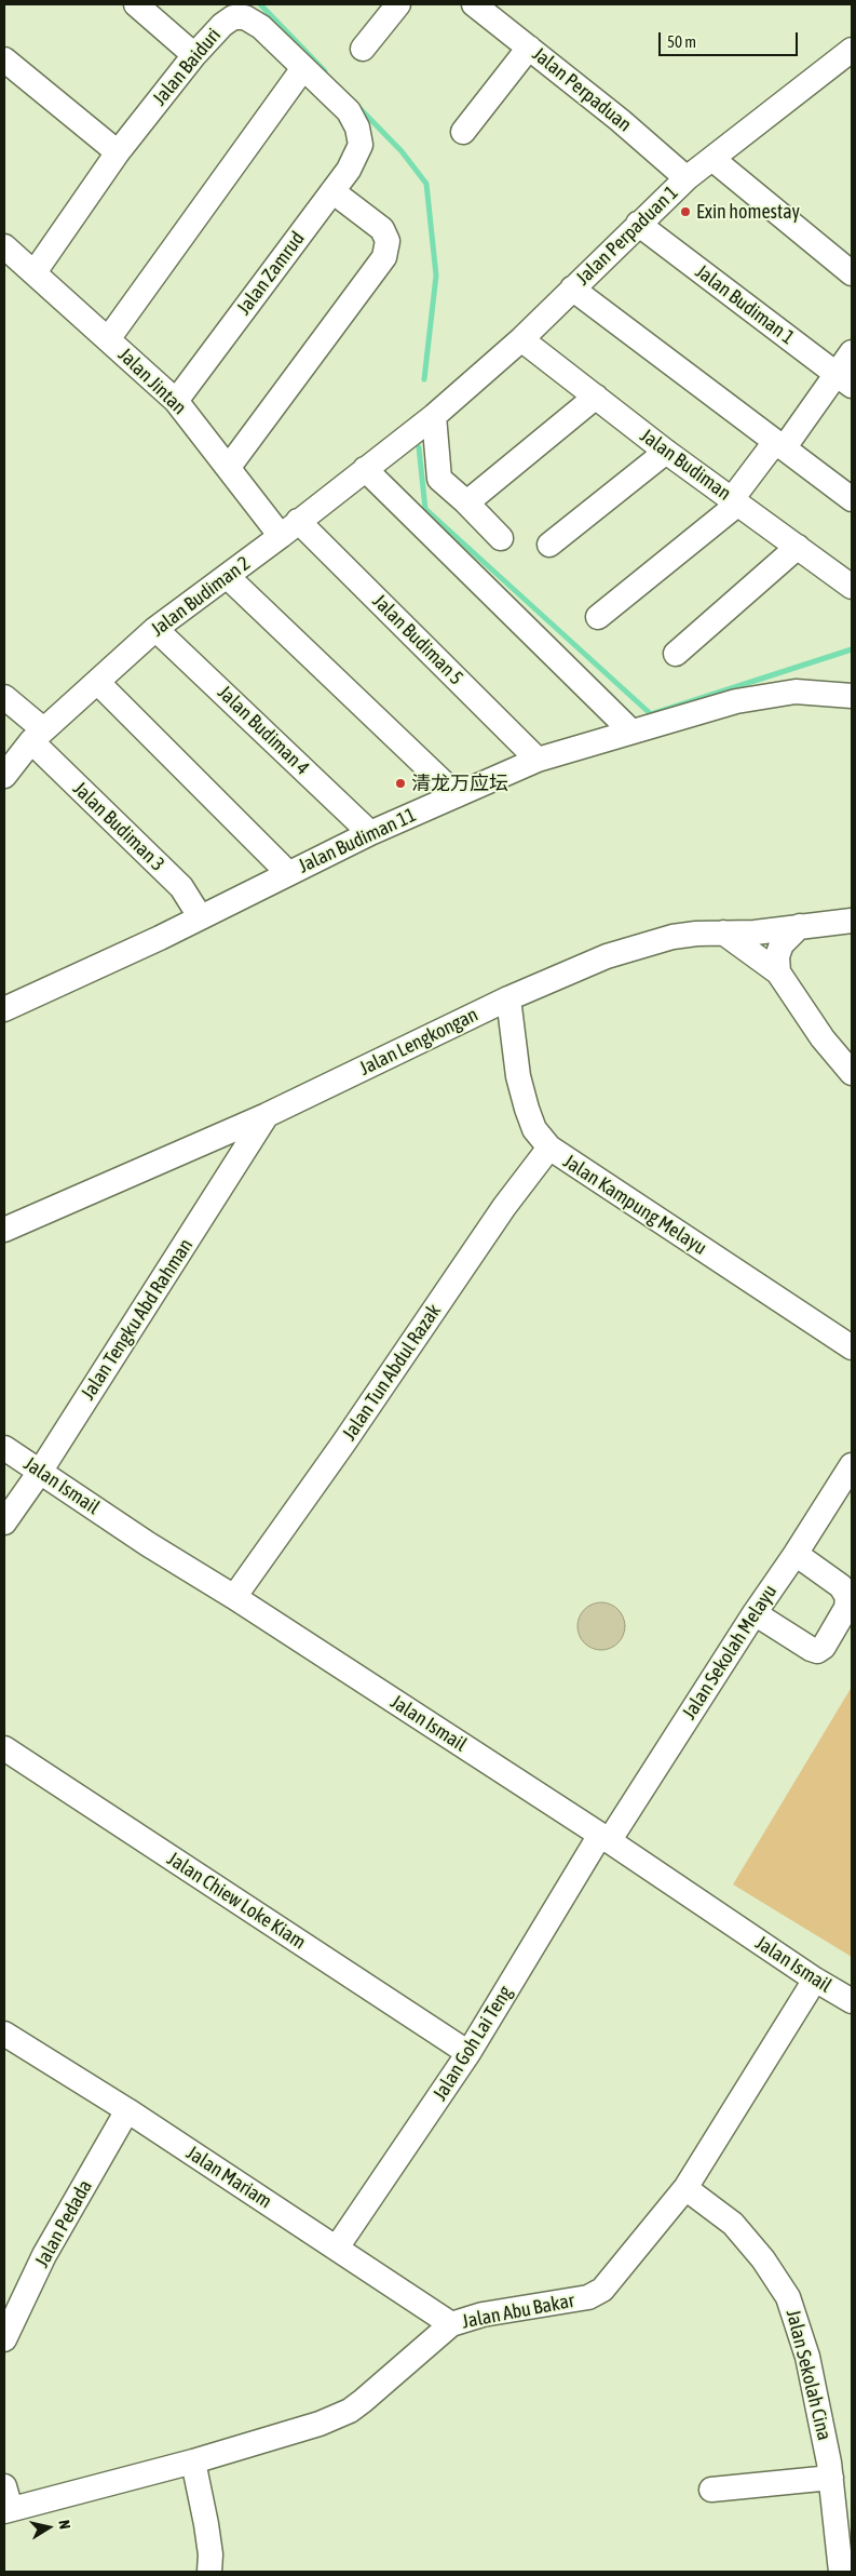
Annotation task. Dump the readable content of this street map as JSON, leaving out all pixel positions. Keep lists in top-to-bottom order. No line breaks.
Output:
{"streets":{"street":["Jalan Baiduri","Jalan Perpaduan","Jalan Perpaduan 1","Jalan Zamrud","Jalan Budiman 1","Jalan Jintan","Jalan Budiman","Jalan Budiman 2","Jalan Budiman 5","Jalan Budiman 4","Jalan Budiman 3","Jalan Budiman 11","Jalan Lengkongan","Jalan Kampung Melayu","Jalan Tengku Abd Rahman","Jalan Tun Abdul Razak","Jalan Ismail","Jalan Sekolah Melayu","Jalan Chiew Loke Kiam","Jalan Goh Lai Teng","Jalan Mariam","Jalan Pedada","Jalan Abu Bakar","Jalan Sekolah Cina"]},"crossings":[["Jalan Baiduri","Jalan Zamrud"],["Jalan Baiduri","Jalan Jintan"],["Jalan Perpaduan","Jalan Perpaduan 1"],["Jalan Perpaduan 1","Jalan Budiman 1"],["Jalan Perpaduan 1","Jalan Budiman"],["Jalan Perpaduan 1","Jalan Budiman 2"],["Jalan Zamrud","Jalan Jintan"],["Jalan Jintan","Jalan Budiman 2"],["Jalan Jintan","Jalan Budiman 5"],["Jalan Budiman 2","Jalan Budiman 5"],["Jalan Budiman 2","Jalan Budiman 4"],["Jalan Budiman 2","Jalan Budiman 3"],["Jalan Budiman 5","Jalan Budiman 11"],["Jalan Budiman 4","Jalan Budiman 11"],["Jalan Budiman 3","Jalan Budiman 11"],["Jalan Lengkongan","Jalan Kampung Melayu"],["Jalan Lengkongan","Jalan Tengku Abd Rahman"],["Jalan Kampung Melayu","Jalan Tun Abdul Razak"],["Jalan Tengku Abd Rahman","Jalan Ismail"],["Jalan Tun Abdul Razak","Jalan Ismail"],["Jalan Ismail","Jalan Sekolah Melayu"],["Jalan Ismail","Jalan Goh Lai Teng"],["Jalan Ismail","Jalan Abu Bakar"],["Jalan Sekolah Melayu","Jalan Goh Lai Teng"],["Jalan Chiew Loke Kiam","Jalan Goh Lai Teng"],["Jalan Goh Lai Teng","Jalan Mariam"],["Jalan Mariam","Jalan Pedada"],["Jalan Mariam","Jalan Abu Bakar"],["Jalan Abu Bakar","Jalan Sekolah Cina"]],"places":["Exin homestay","清龙万应坛"],"scale_bar":"50 m","north":"right"}
